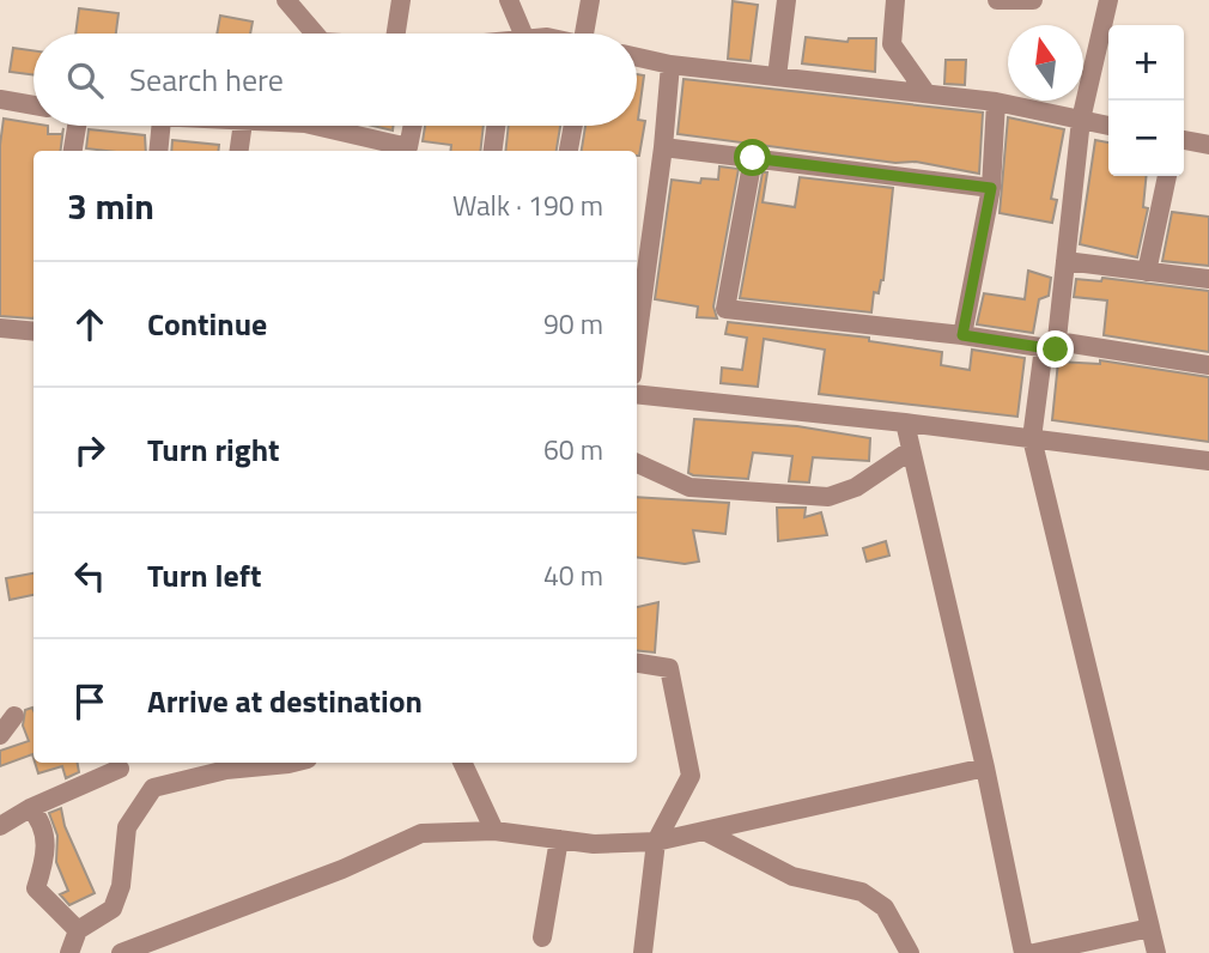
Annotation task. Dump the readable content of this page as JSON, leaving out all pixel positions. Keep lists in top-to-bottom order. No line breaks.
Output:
{"north":"top","page":{"map_buttons":["+","−"],"search":"Search here","heading":["3 min","Walk · 190 m"],"list":[["Continue","90 m"],["Turn right","60 m"],["Turn left","40 m"],"Arrive at destination"]}}
